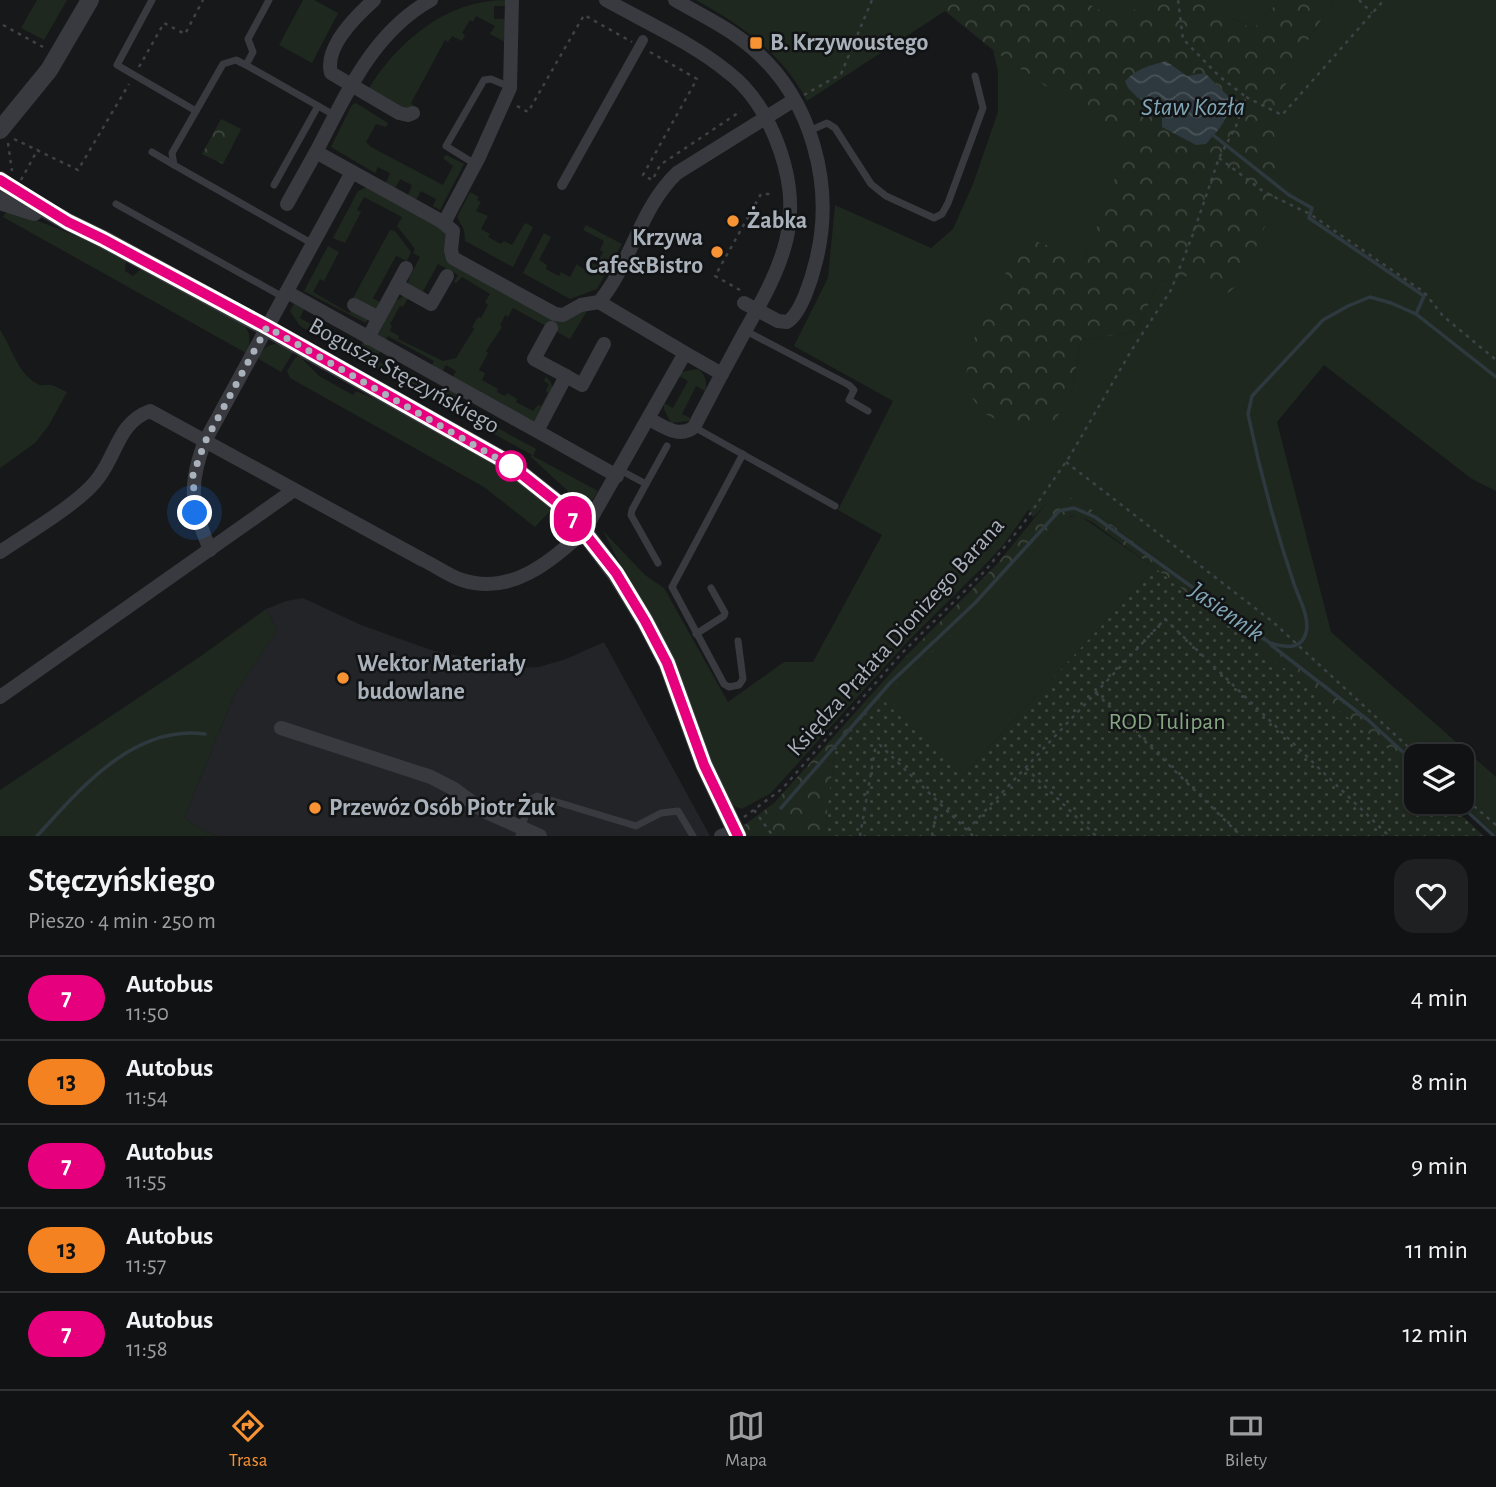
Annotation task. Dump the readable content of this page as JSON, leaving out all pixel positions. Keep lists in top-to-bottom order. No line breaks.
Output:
{"streets":{"street":["Bogusza Stęczyńskiego"],"path":["Księdza Prałata Dionizego Barana"]},"crossings":[["Bogusza Stęczyńskiego","Księdza Prałata Dionizego Barana"]],"water":["Staw Kozła","Jasiennik"],"parks":["ROD Tulipan"],"places":{"transit":["B. Krzywoustego"],"other":["Żabka","Krzywa Cafe&Bistro","Wektor Materiały budowlane","Przewóz Osób Piotr Żuk"]},"lines":["bus line 7"],"page":{"on_map":"7","heading":["Stęczyńskiego","Pieszo · 4 min · 250 m"],"list":[{"mark":"7","name":"Autobus","note":"11:50","value":"4 min"},{"mark":"13","name":"Autobus","note":"11:54","value":"8 min"},{"mark":"7","name":"Autobus","note":"11:55","value":"9 min"},{"mark":"13","name":"Autobus","note":"11:57","value":"11 min"},{"mark":"7","name":"Autobus","note":"11:58","value":"12 min"}],"tabs":["Trasa","Mapa","Bilety"]}}
